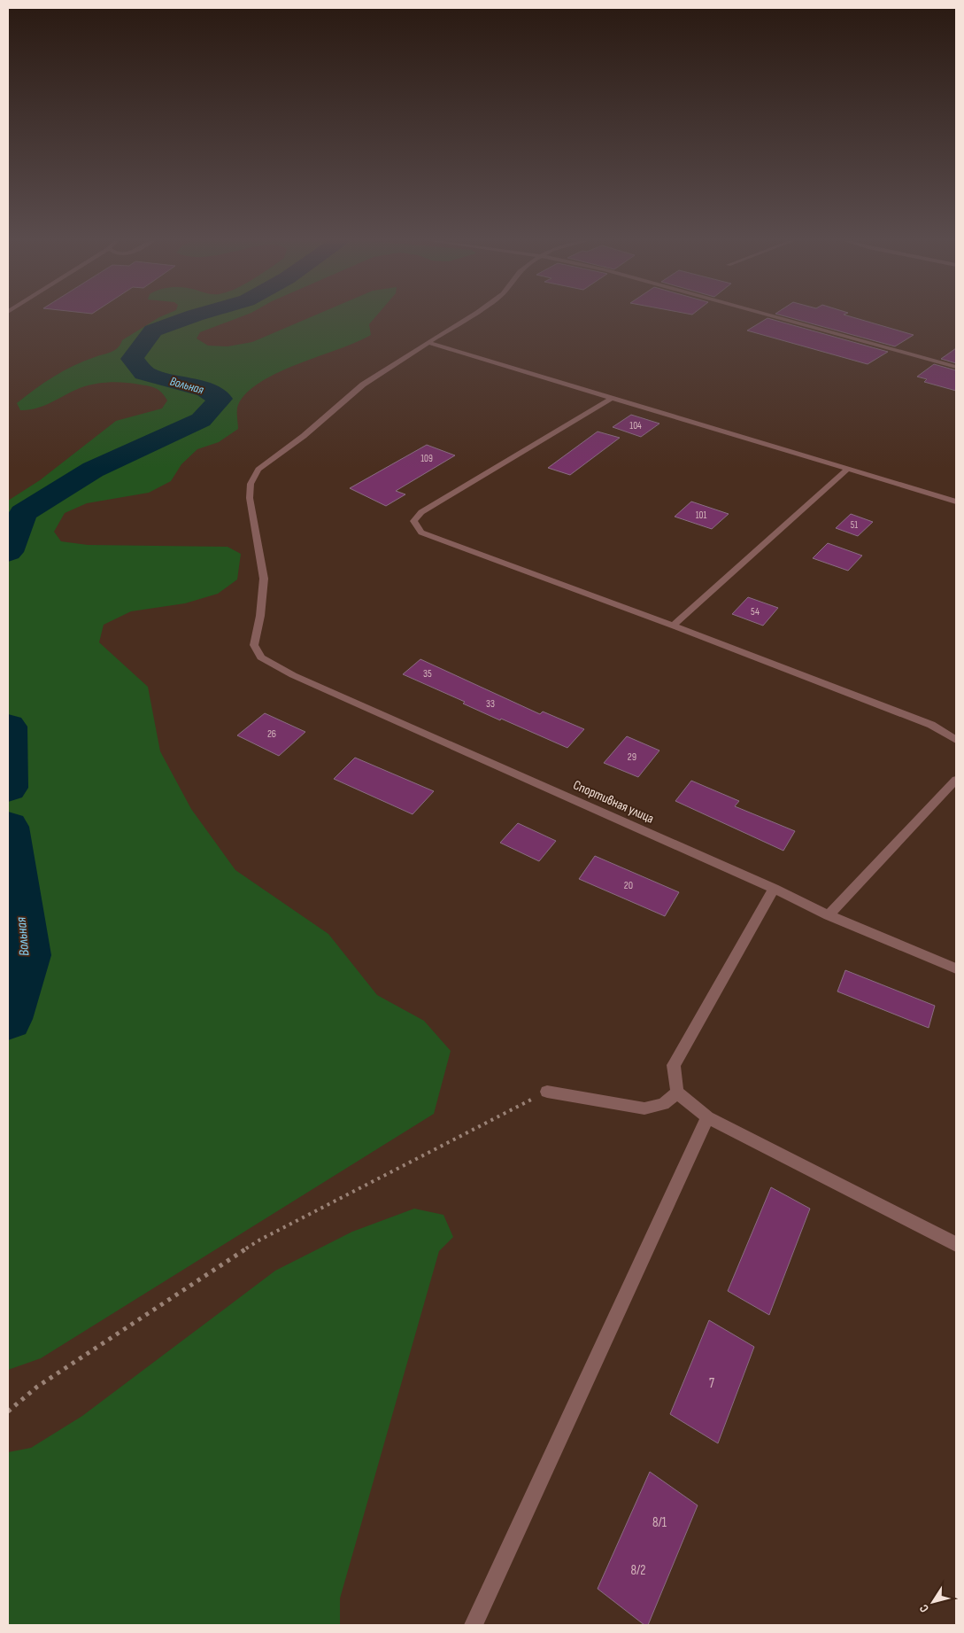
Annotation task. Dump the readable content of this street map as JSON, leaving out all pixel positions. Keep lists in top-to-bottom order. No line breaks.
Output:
{"streets":{"street":["Спортивная улица"]},"water":["Вольная"],"house_numbers":["104","109","101","51","54","35","33","26","29","20","7","8/1","8/2"],"north":"bottom left"}
